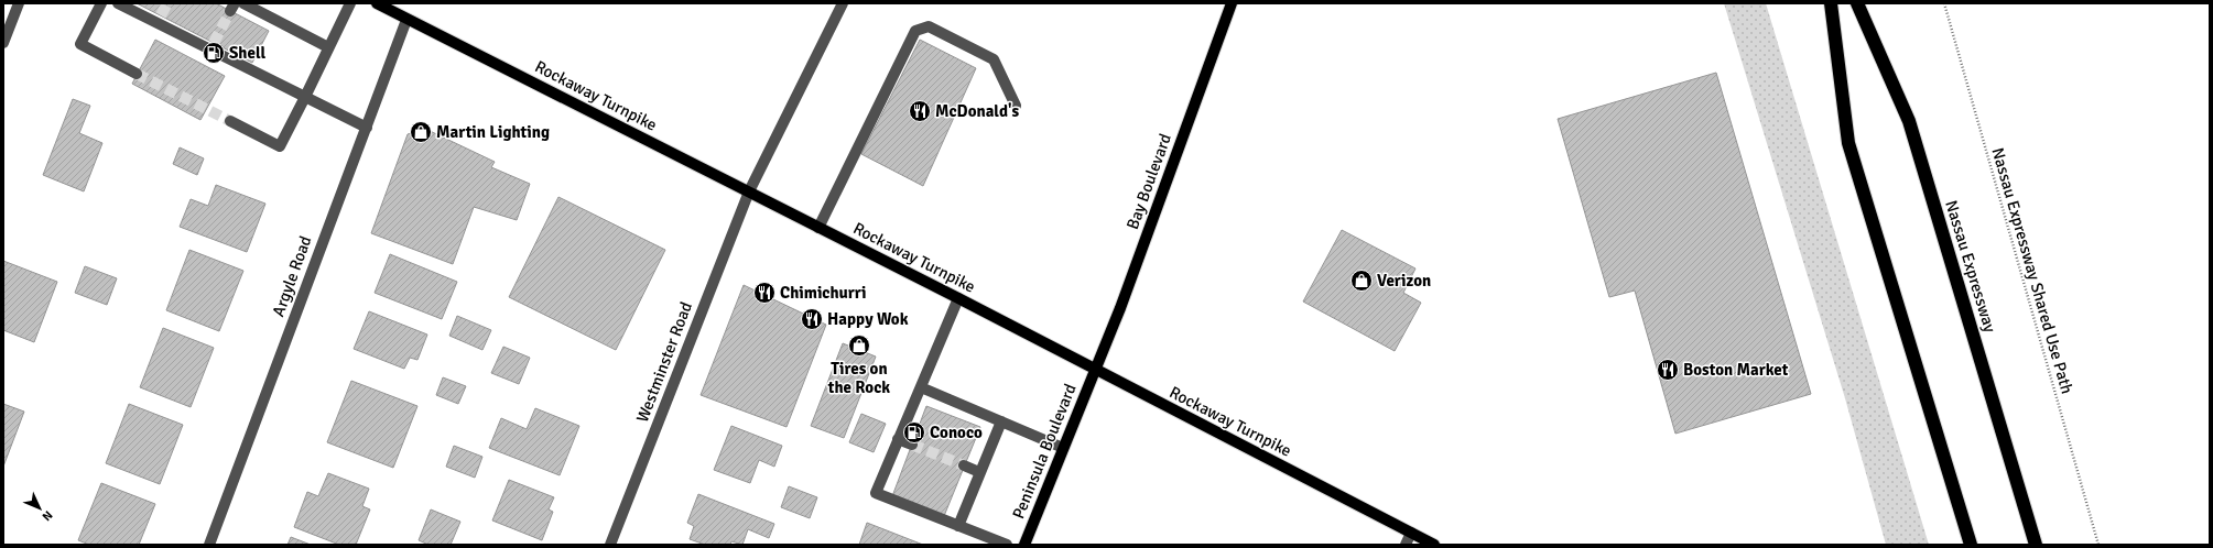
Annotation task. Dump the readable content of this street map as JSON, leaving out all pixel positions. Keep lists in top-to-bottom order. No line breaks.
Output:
{"streets":{"highway":["Nassau Expressway"],"main road":["Rockaway Turnpike","Bay Boulevard","Peninsula Boulevard"],"street":["Argyle Road","Westminster Road"],"path":["Nassau Expressway Shared Use Path"]},"crossings":[["Rockaway Turnpike","Bay Boulevard"],["Rockaway Turnpike","Argyle Road"],["Rockaway Turnpike","Westminster Road"],["Rockaway Turnpike","Peninsula Boulevard"],["Bay Boulevard","Peninsula Boulevard"]],"places":{"fuel station":["Shell","Conoco"],"restaurant":["McDonald's","Chimichurri","Happy Wok","Boston Market"],"shop":["Martin Lighting","Verizon","Tires on the Rock"]},"north":"bottom right"}
